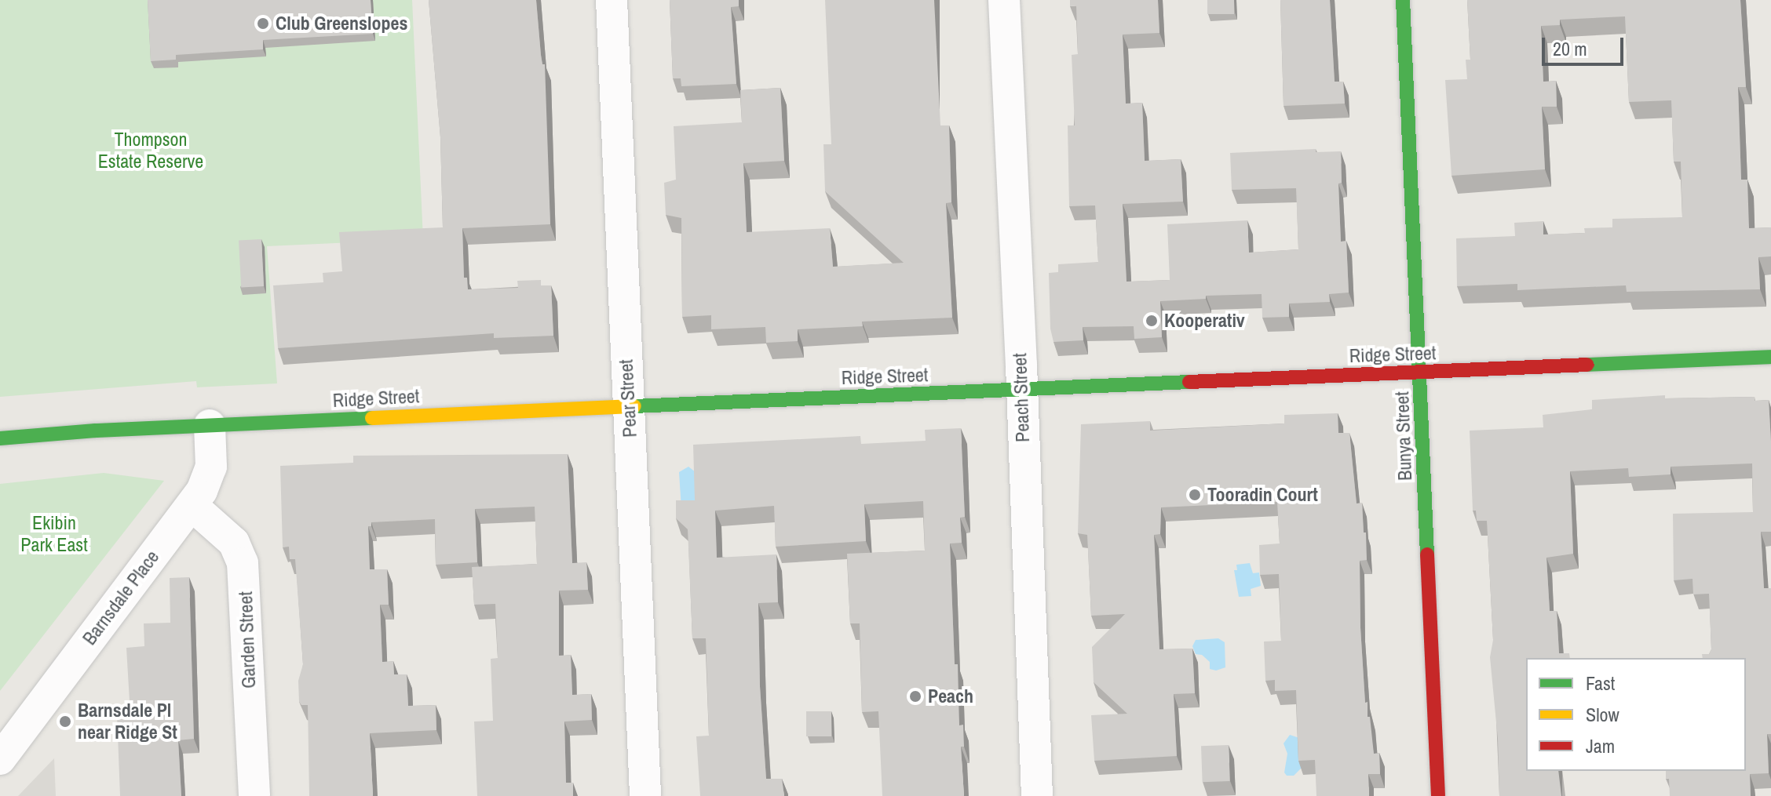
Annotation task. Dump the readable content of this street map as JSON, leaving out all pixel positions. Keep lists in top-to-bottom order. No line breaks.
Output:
{"streets":{"street":["Ridge Street","Peach Street","Pear Street","Bunya Street","Barnsdale Place","Garden Street"]},"crossings":[["Ridge Street","Peach Street"],["Ridge Street","Pear Street"],["Ridge Street","Bunya Street"],["Ridge Street","Barnsdale Place"],["Barnsdale Place","Garden Street"]],"parks":["Thompson Estate Reserve","Ekibin Park East"],"places":["Club Greenslopes","Kooperativ","Tooradin Court","Peach","Barnsdale Pl near Ridge St"],"legend":["Fast","Slow","Jam"],"scale_bar":"20 m"}
